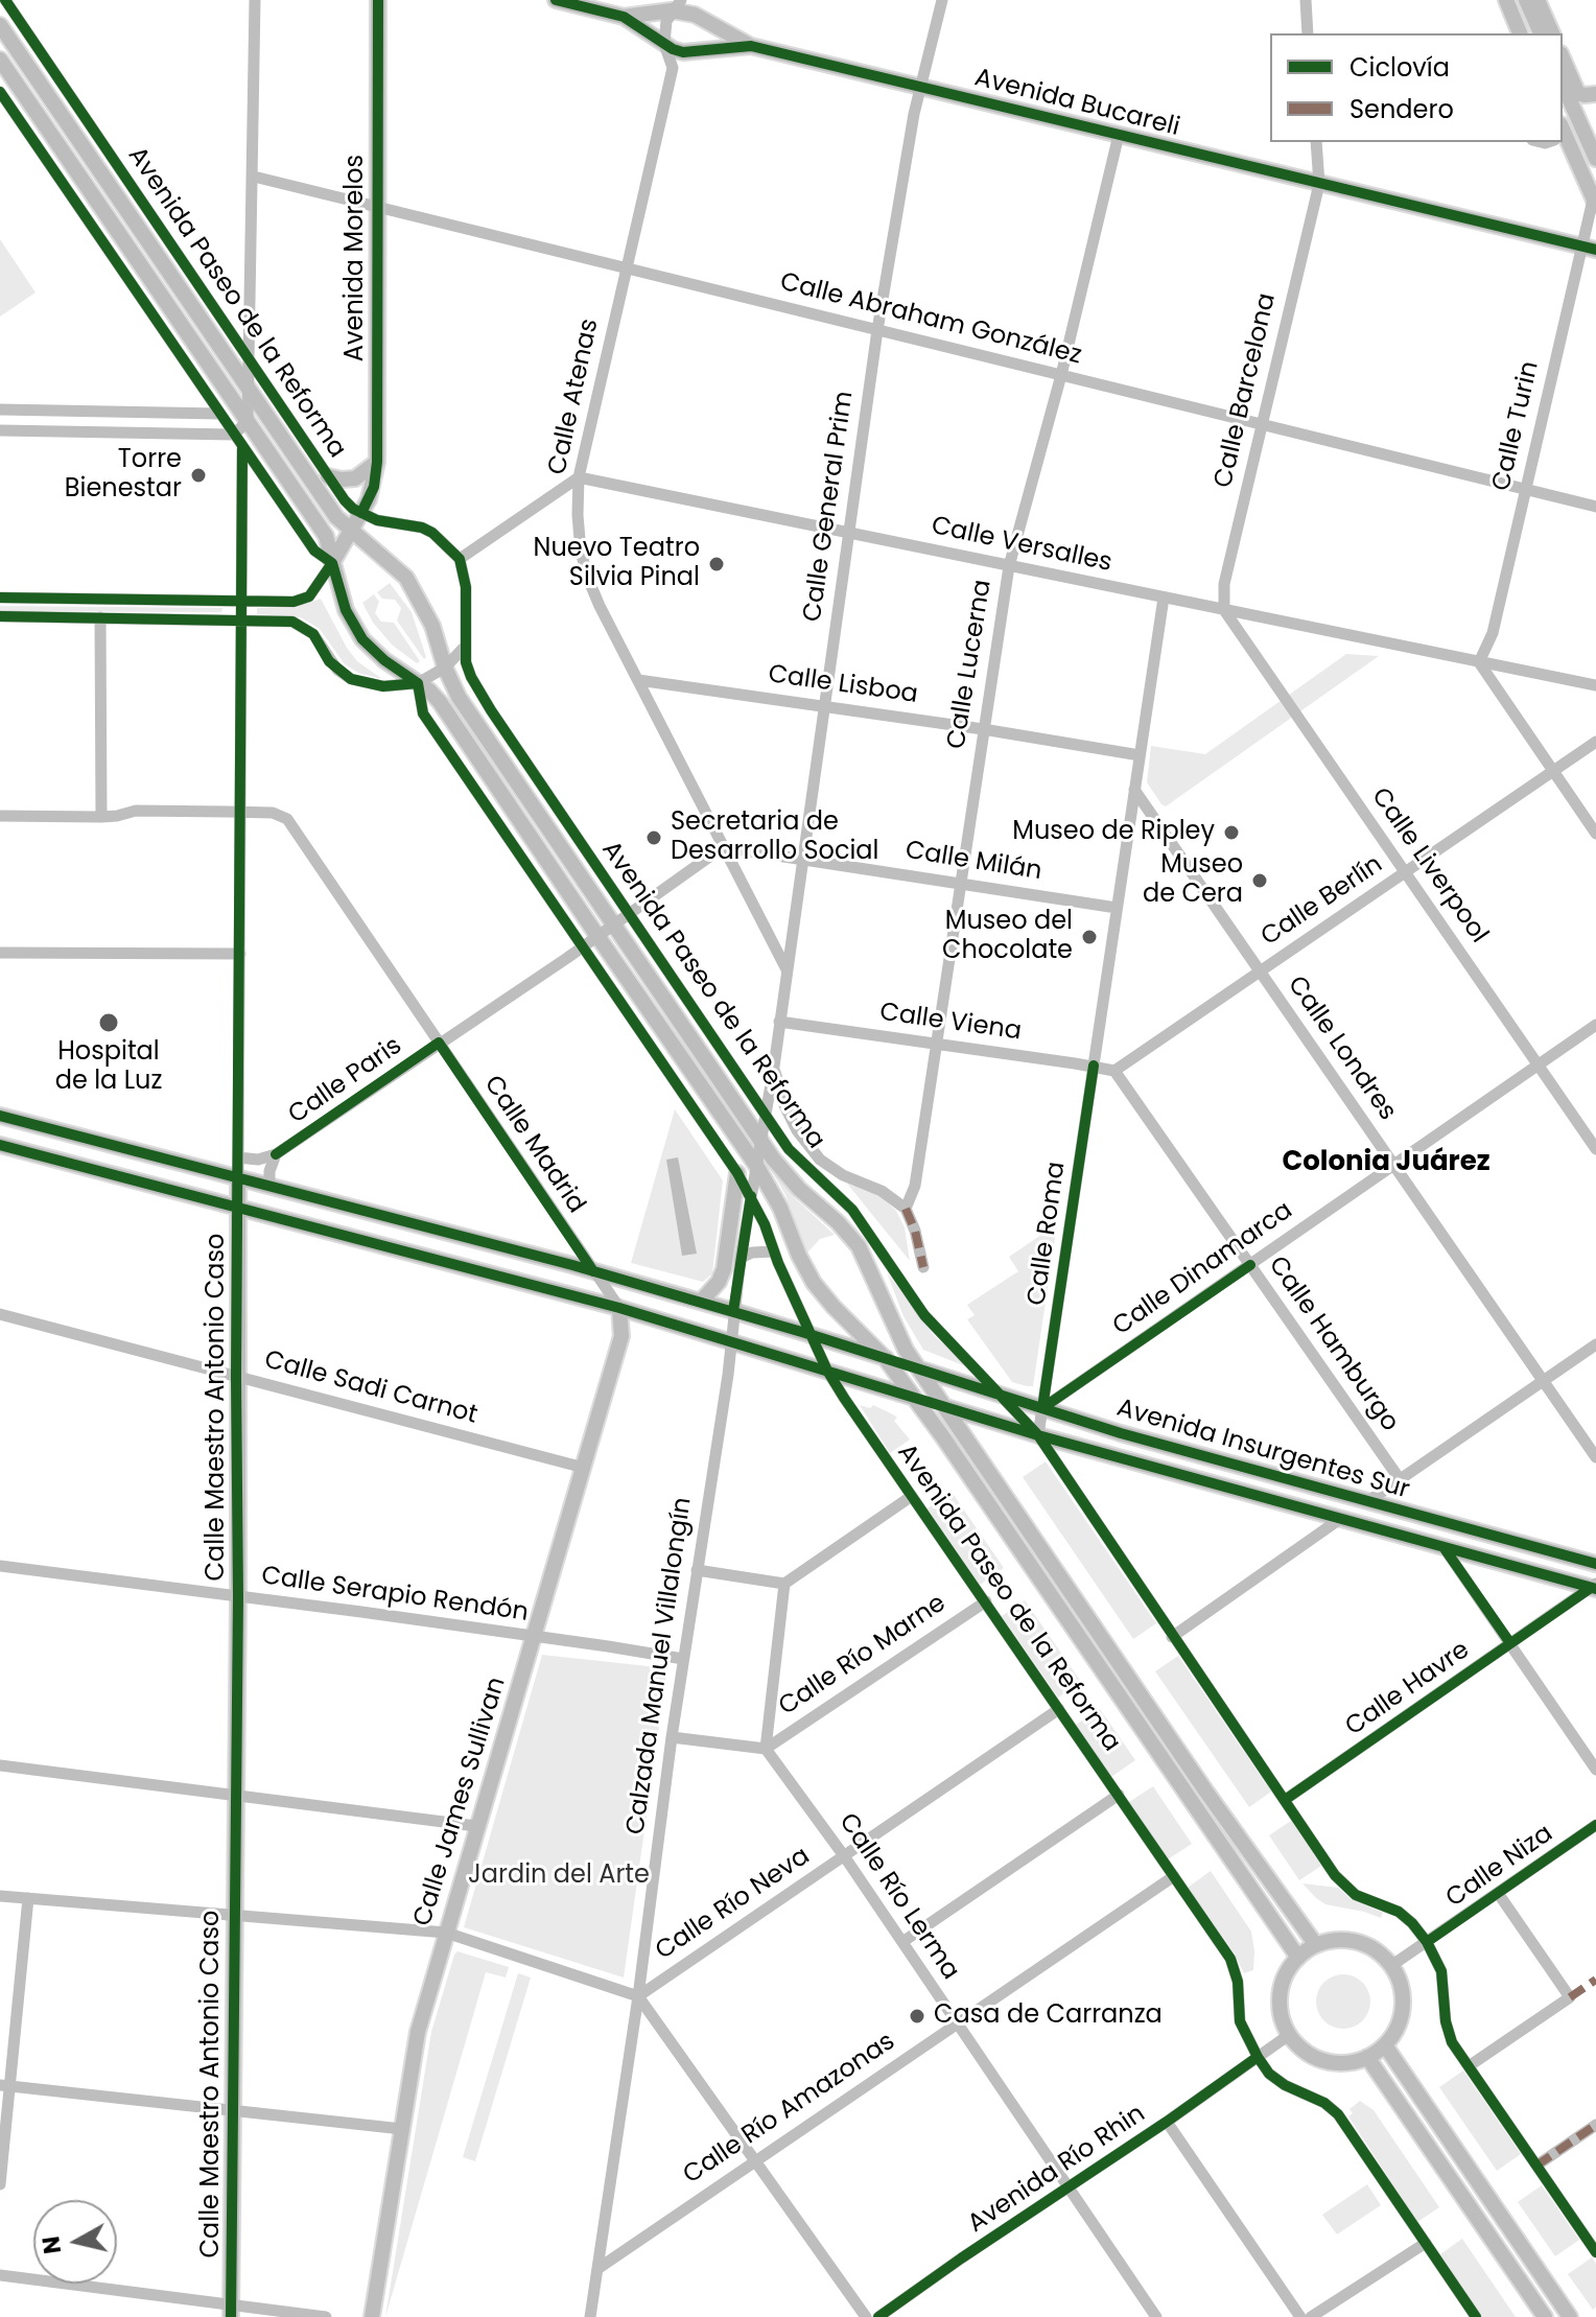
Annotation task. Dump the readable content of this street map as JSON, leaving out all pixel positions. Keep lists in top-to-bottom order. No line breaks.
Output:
{"streets":{"main road":["Avenida Bucareli","Avenida Morelos","Avenida Paseo de la Reforma","Calle Maestro Antonio Caso","Avenida Insurgentes Sur","Calle James Sullivan"],"street":["Calle Abraham González","Calle Barcelona","Calle Atenas","Calle Turin","Calle General Prim","Calle Versalles","Calle Lucerna","Calle Lisboa","Calle Milán","Calle Liverpool","Calle Berlín","Calle Viena","Calle Londres","Calle Paris","Calle Madrid","Calle Roma","Calle Dinamarca","Calle Hamburgo","Calle Sadi Carnot","Calle Serapio Rendón","Calle Río Marne","Calzada Manuel Villalongín","Calle Havre","Calle Niza","Calle Río Lerma","Calle Río Neva","Calle Río Amazonas","Avenida Río Rhin"]},"crossings":[["Avenida Bucareli","Calle Barcelona"],["Avenida Bucareli","Calle Atenas"],["Avenida Bucareli","Calle Turin"],["Avenida Bucareli","Calle General Prim"],["Avenida Bucareli","Calle Lucerna"],["Avenida Morelos","Avenida Paseo de la Reforma"],["Avenida Morelos","Calle Abraham González"],["Avenida Paseo de la Reforma","Calle Lucerna"],["Avenida Paseo de la Reforma","Calle Paris"],["Avenida Paseo de la Reforma","Calle Roma"],["Avenida Paseo de la Reforma","Calle Maestro Antonio Caso"],["Avenida Paseo de la Reforma","Avenida Insurgentes Sur"],["Avenida Paseo de la Reforma","Calle Río Marne"],["Avenida Paseo de la Reforma","Calzada Manuel Villalongín"],["Avenida Paseo de la Reforma","Calle Havre"],["Avenida Paseo de la Reforma","Calle Niza"],["Avenida Paseo de la Reforma","Calle Río Neva"],["Avenida Paseo de la Reforma","Calle Río Amazonas"],["Avenida Paseo de la Reforma","Avenida Río Rhin"],["Calle Abraham González","Calle Barcelona"],["Calle Abraham González","Calle Atenas"],["Calle Abraham González","Calle Turin"],["Calle Abraham González","Calle General Prim"],["Calle Abraham González","Calle Lucerna"],["Calle Barcelona","Calle Versalles"],["Calle Barcelona","Calle Liverpool"],["Calle Atenas","Calle General Prim"],["Calle Atenas","Calle Versalles"],["Calle Atenas","Calle Lisboa"],["Calle Atenas","Calle Milán"],["Calle Atenas","Calle Paris"],["Calle Turin","Calle Versalles"],["Calle General Prim","Calle Versalles"],["Calle General Prim","Calle Lisboa"],["Calle General Prim","Calle Milán"],["Calle General Prim","Calle Viena"],["Calle General Prim","Calzada Manuel Villalongín"],["Calle Versalles","Calle Lucerna"],["Calle Versalles","Calle Liverpool"],["Calle Versalles","Calle Roma"],["Calle Lucerna","Calle Lisboa"],["Calle Lucerna","Calle Milán"],["Calle Lucerna","Calle Viena"],["Calle Lisboa","Calle Roma"],["Calle Milán","Calle Paris"],["Calle Milán","Calle Roma"],["Calle Liverpool","Calle Berlín"],["Calle Liverpool","Calle Dinamarca"],["Calle Berlín","Calle Viena"],["Calle Berlín","Calle Londres"],["Calle Berlín","Calle Hamburgo"],["Calle Viena","Calle Roma"],["Calle Viena","Calle Hamburgo"],["Calle Viena","Calzada Manuel Villalongín"],["Calle Londres","Calle Roma"],["Calle Londres","Calle Dinamarca"],["Calle Paris","Calle Madrid"],["Calle Paris","Avenida Insurgentes Sur"],["Calle Madrid","Calle Maestro Antonio Caso"],["Calle Madrid","Avenida Insurgentes Sur"],["Calle Madrid","Calle James Sullivan"],["Calle Roma","Calle Dinamarca"],["Calle Roma","Avenida Insurgentes Sur"],["Calle Dinamarca","Calle Hamburgo"],["Calle Dinamarca","Avenida Insurgentes Sur"],["Calle Sadi Carnot","Calle Maestro Antonio Caso"],["Calle Sadi Carnot","Calle James Sullivan"],["Calle Maestro Antonio Caso","Avenida Insurgentes Sur"],["Calle Maestro Antonio Caso","Calle Serapio Rendón"],["Avenida Insurgentes Sur","Calzada Manuel Villalongín"],["Avenida Insurgentes Sur","Calle Havre"],["Avenida Insurgentes Sur","Calle James Sullivan"],["Calle Serapio Rendón","Calzada Manuel Villalongín"],["Calle Serapio Rendón","Calle James Sullivan"],["Calle Río Marne","Calle Río Lerma"],["Calzada Manuel Villalongín","Calle Río Neva"],["Calzada Manuel Villalongín","Calle Río Amazonas"],["Calle Niza","Avenida Río Rhin"],["Calle Río Lerma","Calle Río Neva"],["Calle Río Lerma","Calle Río Amazonas"],["Calle Río Lerma","Avenida Río Rhin"]],"districts":["Colonia Juárez"],"parks":["Jardin del Arte"],"places":["Torre Bienestar","Nuevo Teatro Silvia Pinal","Museo de Ripley","Secretaria de Desarrollo Social","Museo de Cera","Museo del Chocolate","Hospital de la Luz","Casa de Carranza"],"legend":["Ciclovía","Sendero"],"north":"left"}
